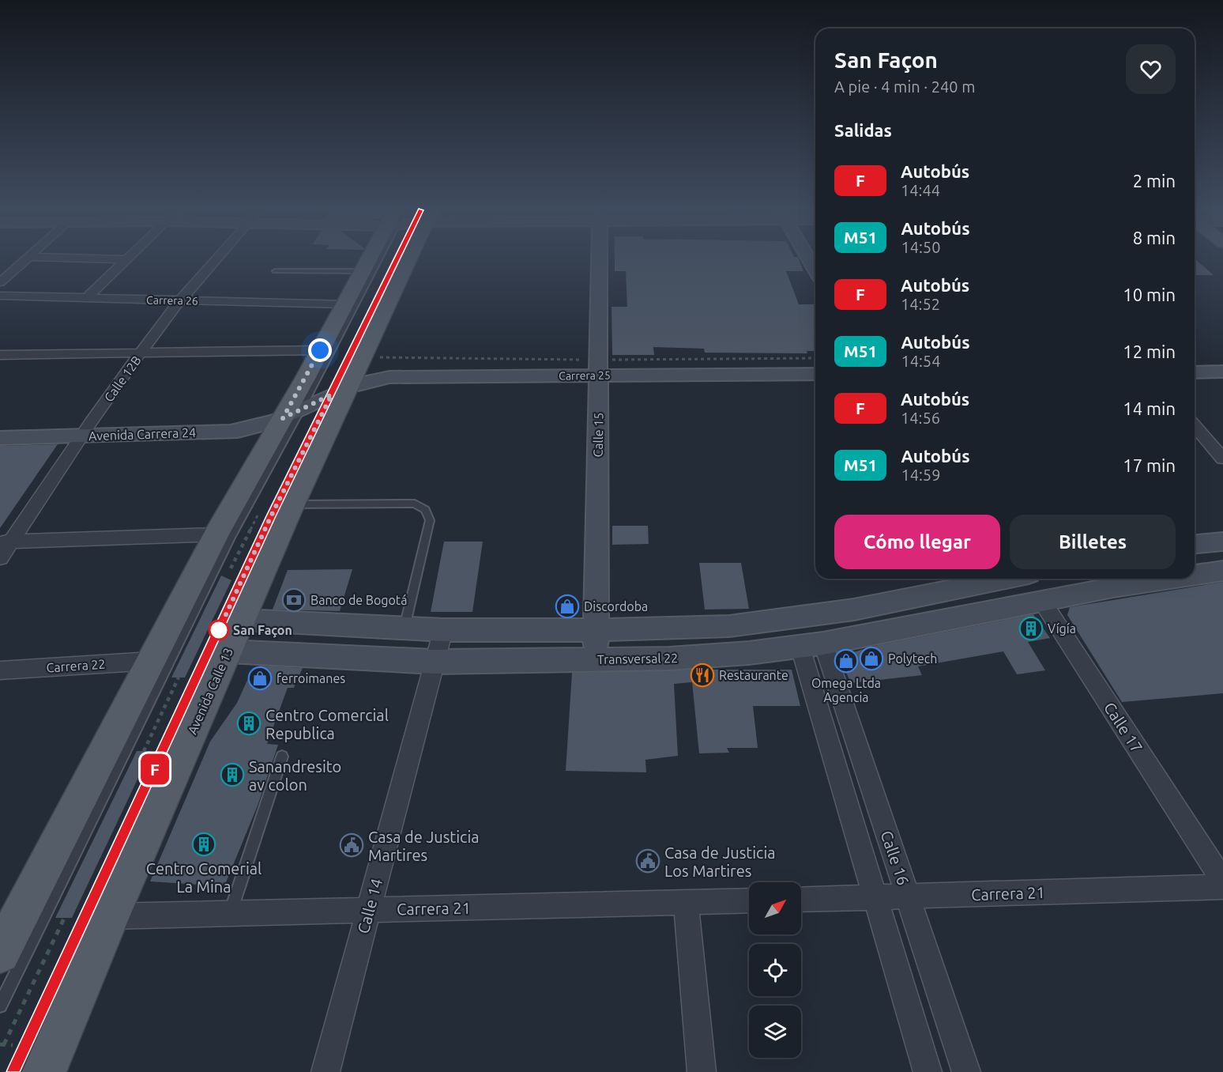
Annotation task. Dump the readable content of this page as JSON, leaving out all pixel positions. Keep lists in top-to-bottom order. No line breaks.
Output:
{"streets":{"main road":["Avenida Calle 13"],"street":["Carrera 26","Carrera 25","Calle 12B","Avenida Carrera 24","Calle 15","Transversal 22","Carrera 22","Calle 17","Calle 16","Carrera 21","Calle 14"]},"crossings":[["Carrera 26","Calle 12B"],["Carrera 25","Avenida Carrera 24"],["Carrera 25","Calle 15"],["Carrera 25","Avenida Calle 13"],["Calle 12B","Avenida Carrera 24"],["Avenida Carrera 24","Avenida Calle 13"],["Calle 15","Transversal 22"],["Transversal 22","Avenida Calle 13"],["Transversal 22","Calle 17"],["Transversal 22","Calle 16"],["Transversal 22","Calle 14"],["Avenida Calle 13","Carrera 21"],["Calle 16","Carrera 21"],["Carrera 21","Calle 14"]],"places":{"bank":["Banco de Bogotá"],"shop":["Discordoba","Polytech","Omega Ltda Agencia","ferroimanes"],"building":["Vígía","Centro Comercial Republica","Sanandresito av colon","Centro Comerial La Mina"],"other":["San Façon"],"restaurant":["Restaurante"],"public building":["Casa de Justicia Martires","Casa de Justicia Los Martires"]},"lines":["bus line F"],"north":"top right","page":{"on_map":"F","heading":[["San Façon","A pie · 4 min · 240 m"],"Salidas"],"list":[{"mark":"F","name":"Autobús","note":"14:44","value":"2 min"},{"mark":"M51","name":"Autobús","note":"14:50","value":"8 min"},{"mark":"F","name":"Autobús","note":"14:52","value":"10 min"},{"mark":"M51","name":"Autobús","note":"14:54","value":"12 min"},{"mark":"F","name":"Autobús","note":"14:56","value":"14 min"},{"mark":"M51","name":"Autobús","note":"14:59","value":"17 min"}],"buttons":["Cómo llegar","Billetes"]}}
